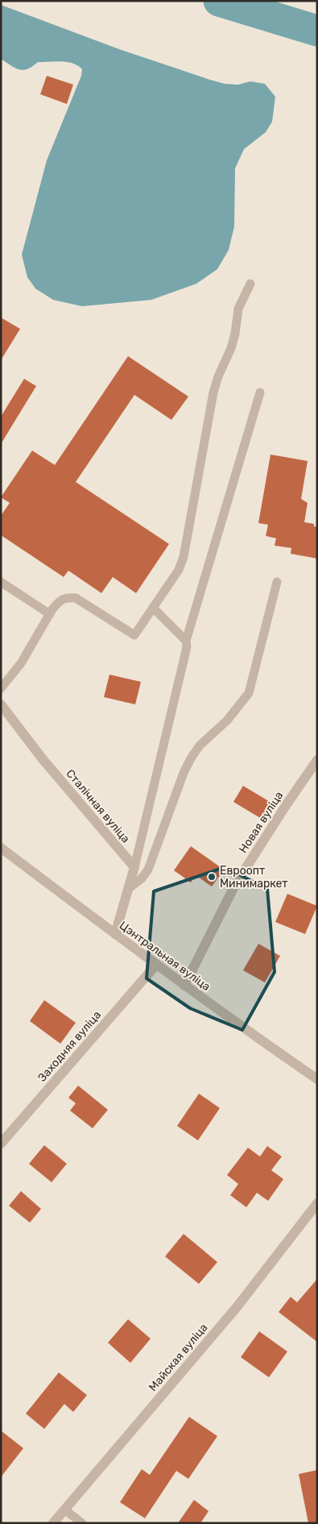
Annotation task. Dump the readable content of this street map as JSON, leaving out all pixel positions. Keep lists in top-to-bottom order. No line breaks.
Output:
{"streets":{"street":["Сталічная вуліца","Новая вуліца","Цэнтральная вуліца","Заходняя вуліца","Майская вуліца"]},"crossings":[["Новая вуліца","Цэнтральная вуліца"],["Цэнтральная вуліца","Заходняя вуліца"]],"places":["Евроопт Минимаркет"]}
